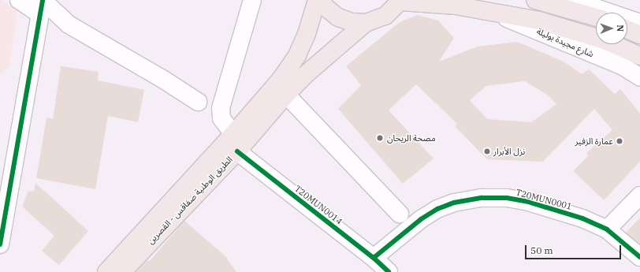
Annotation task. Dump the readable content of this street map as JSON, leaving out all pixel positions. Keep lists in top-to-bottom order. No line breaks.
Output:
{"streets":{"main road":["شارع مجيدة بوليلة","الطريق الوطنية صفاقس - القصرين"],"street":["T20MUN0001","T20MUN0014"]},"crossings":[["T20MUN0001","T20MUN0014"],["الطريق الوطنية صفاقس - القصرين","T20MUN0014"]],"places":["مصحة الريحان","عمارة الزفير","نزل الأبرار"],"scale_bar":"50 m","north":"right"}
